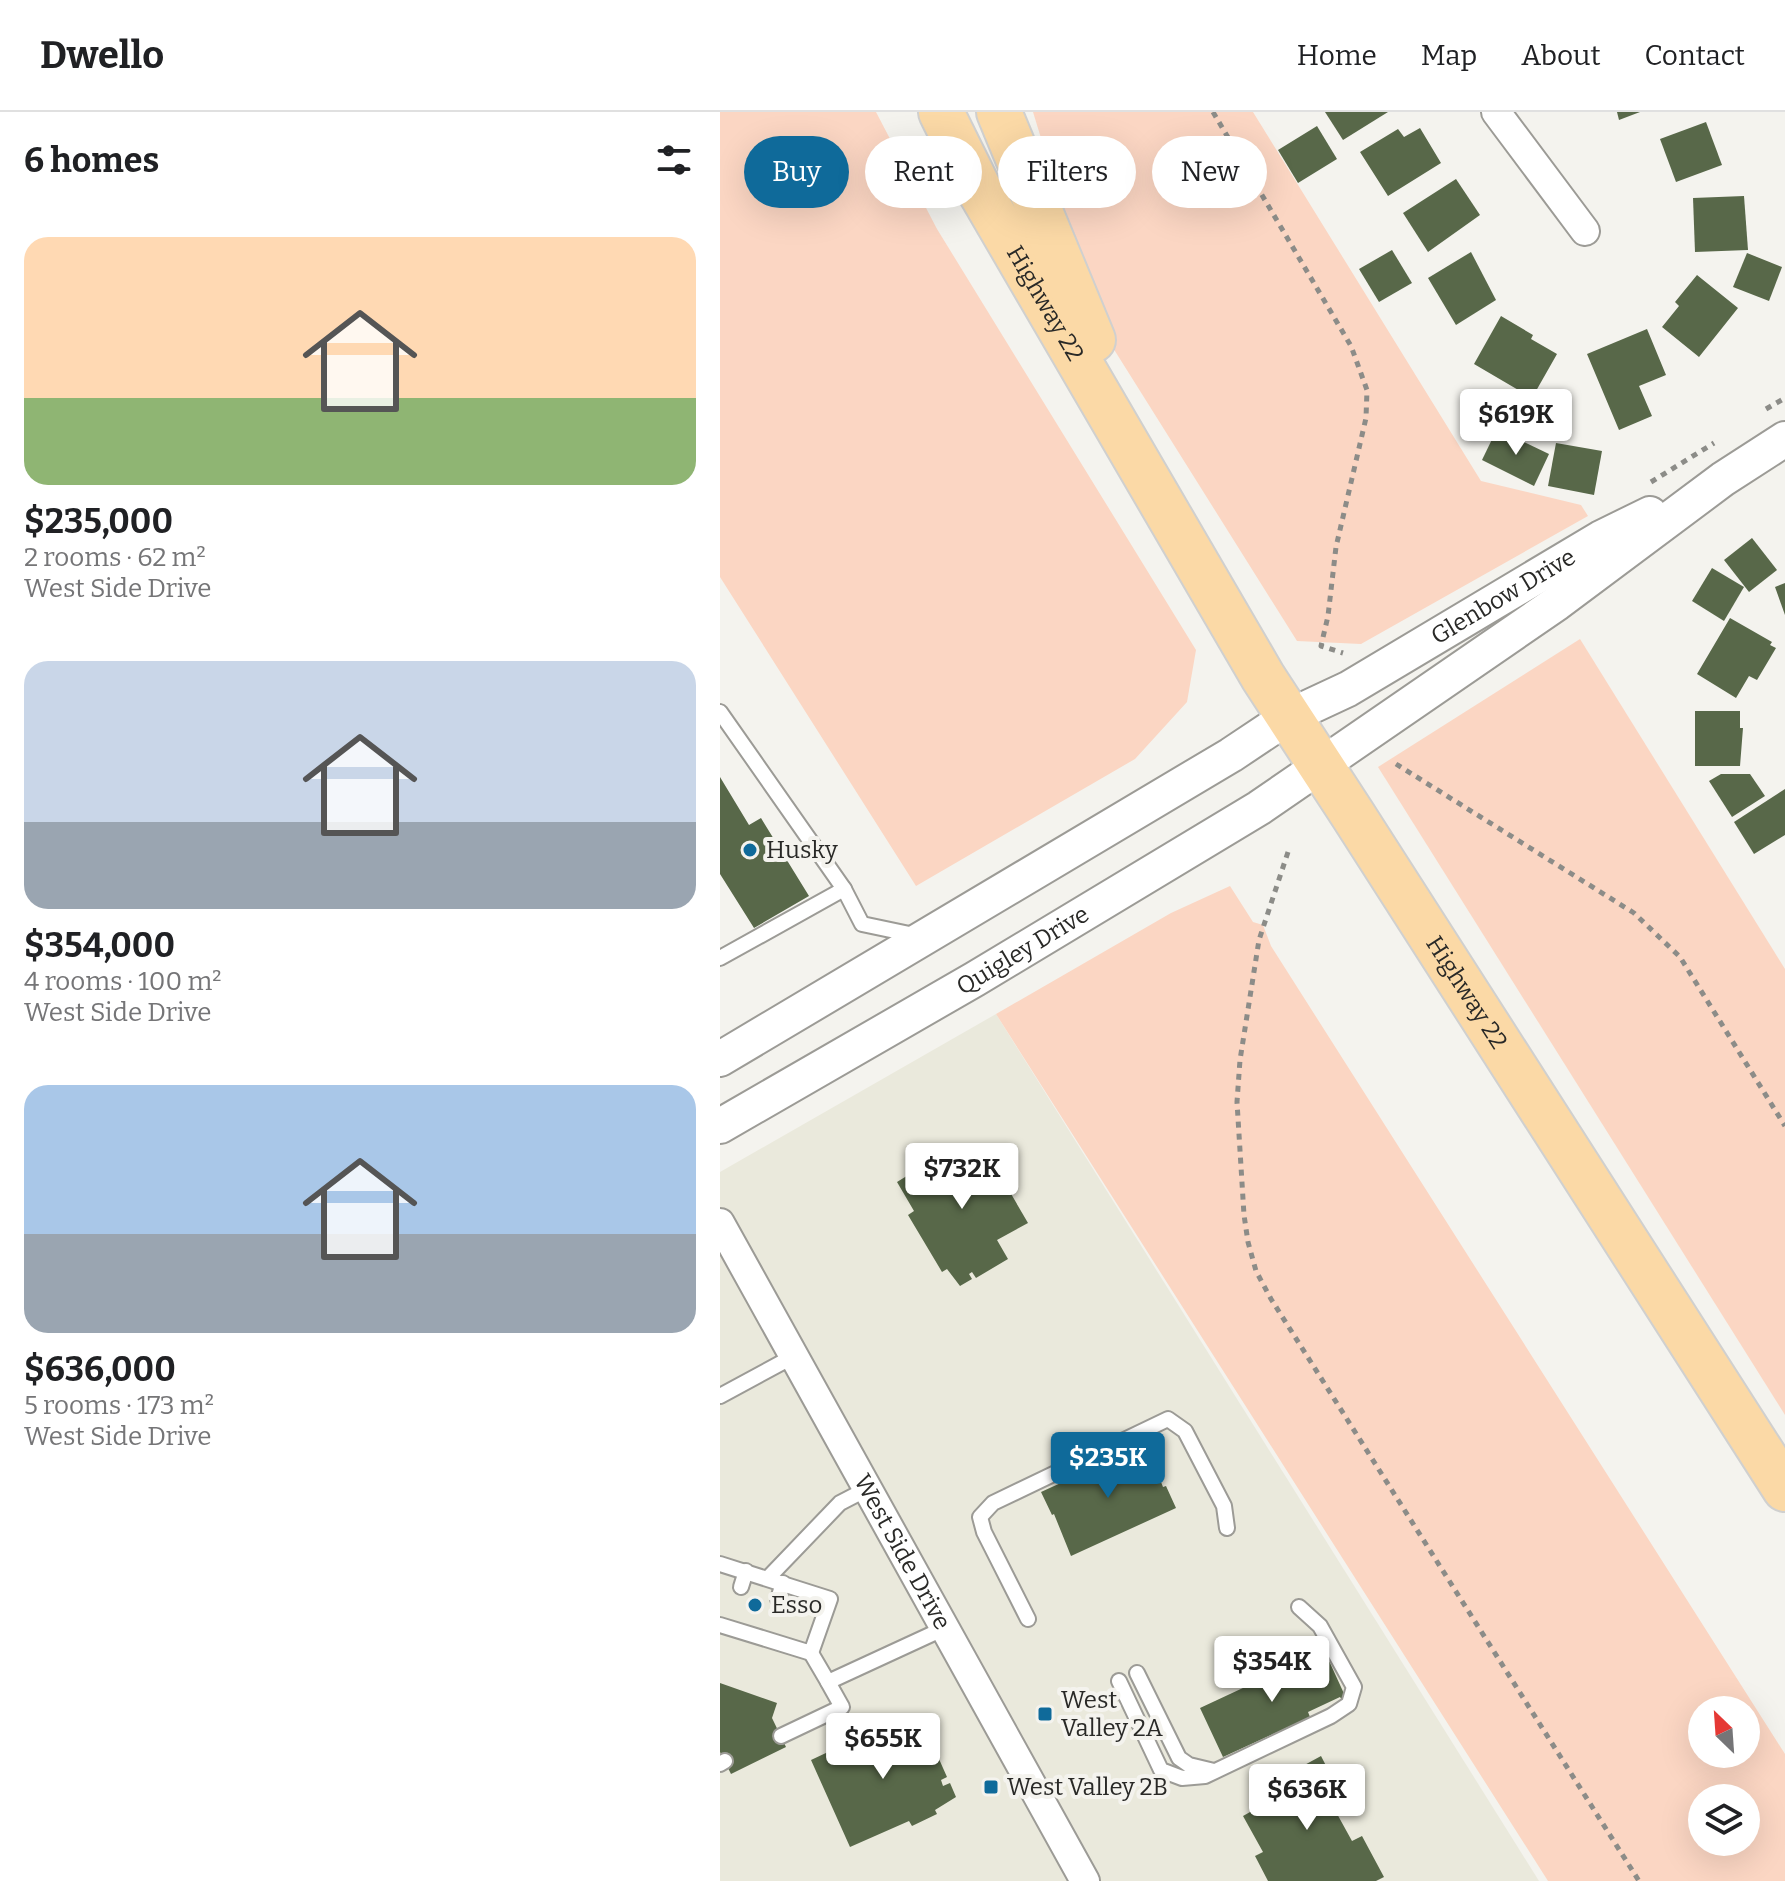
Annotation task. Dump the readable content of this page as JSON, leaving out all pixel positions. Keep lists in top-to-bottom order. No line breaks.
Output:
{"streets":{"main road":["Highway 22"],"street":["Glenbow Drive","Quigley Drive","West Side Drive"]},"crossings":[["Highway 22","Glenbow Drive"],["Highway 22","Quigley Drive"],["Glenbow Drive","Quigley Drive"]],"places":{"other":["Husky","Esso"],"transit":["West Valley 2A","West Valley 2B"]},"north":"top left","page":{"header":"Dwello","nav":["Home","Map","About","Contact"],"heading":"6 homes","chip":["Buy","Rent","Filters","New"],"list":[{"name":"$235,000","note":"2 rooms · 62 m² · West Side Drive"},{"name":"$354,000","note":"4 rooms · 100 m² · West Side Drive"},{"name":"$636,000","note":"5 rooms · 173 m² · West Side Drive"}],"price":["$619K","$732K","$235K","$354K","$655K","$636K"]}}
